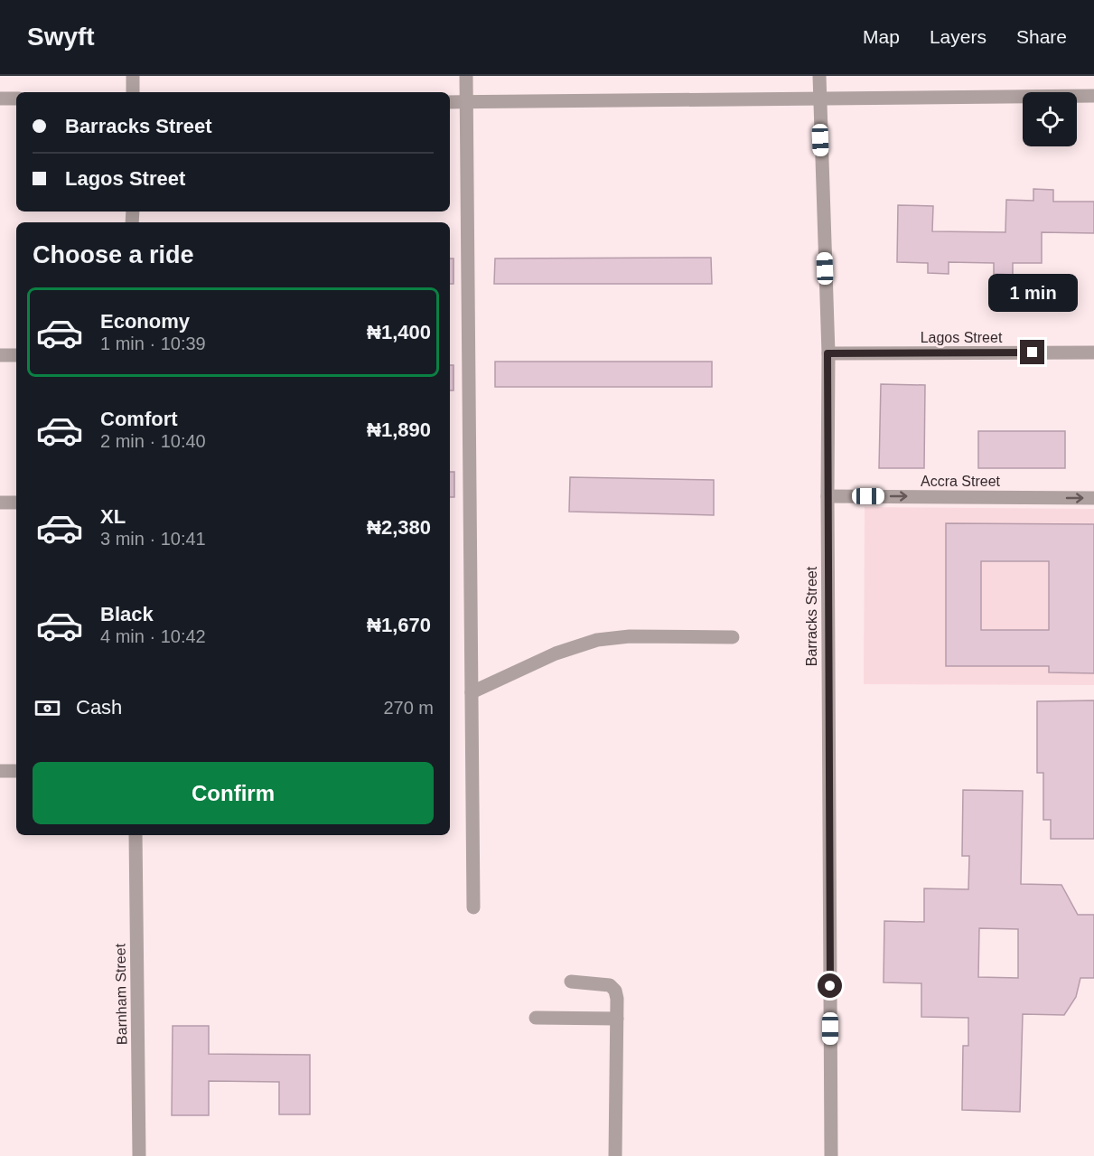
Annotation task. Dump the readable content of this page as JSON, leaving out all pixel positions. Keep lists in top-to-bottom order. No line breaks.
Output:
{"streets":{"street":["Lagos Street","Accra Street","Barracks Street","Barnham Street"]},"crossings":[["Lagos Street","Barracks Street"],["Accra Street","Barracks Street"]],"one_way":["Accra Street"],"page":{"header":"Swyft","nav":["Map","Layers","Share"],"banner":["Barracks Street","Lagos Street"],"heading":"Choose a ride","bubble":"1 min","list":[{"name":"Economy","note":"1 min · 10:39","value":"₦1,400"},{"name":"Comfort","note":"2 min · 10:40","value":"₦1,890"},{"name":"XL","note":"3 min · 10:41","value":"₦2,380"},{"name":"Black","note":"4 min · 10:42","value":"₦1,670"}],"pay":["Cash","270 m"],"buttons":"Confirm"}}
